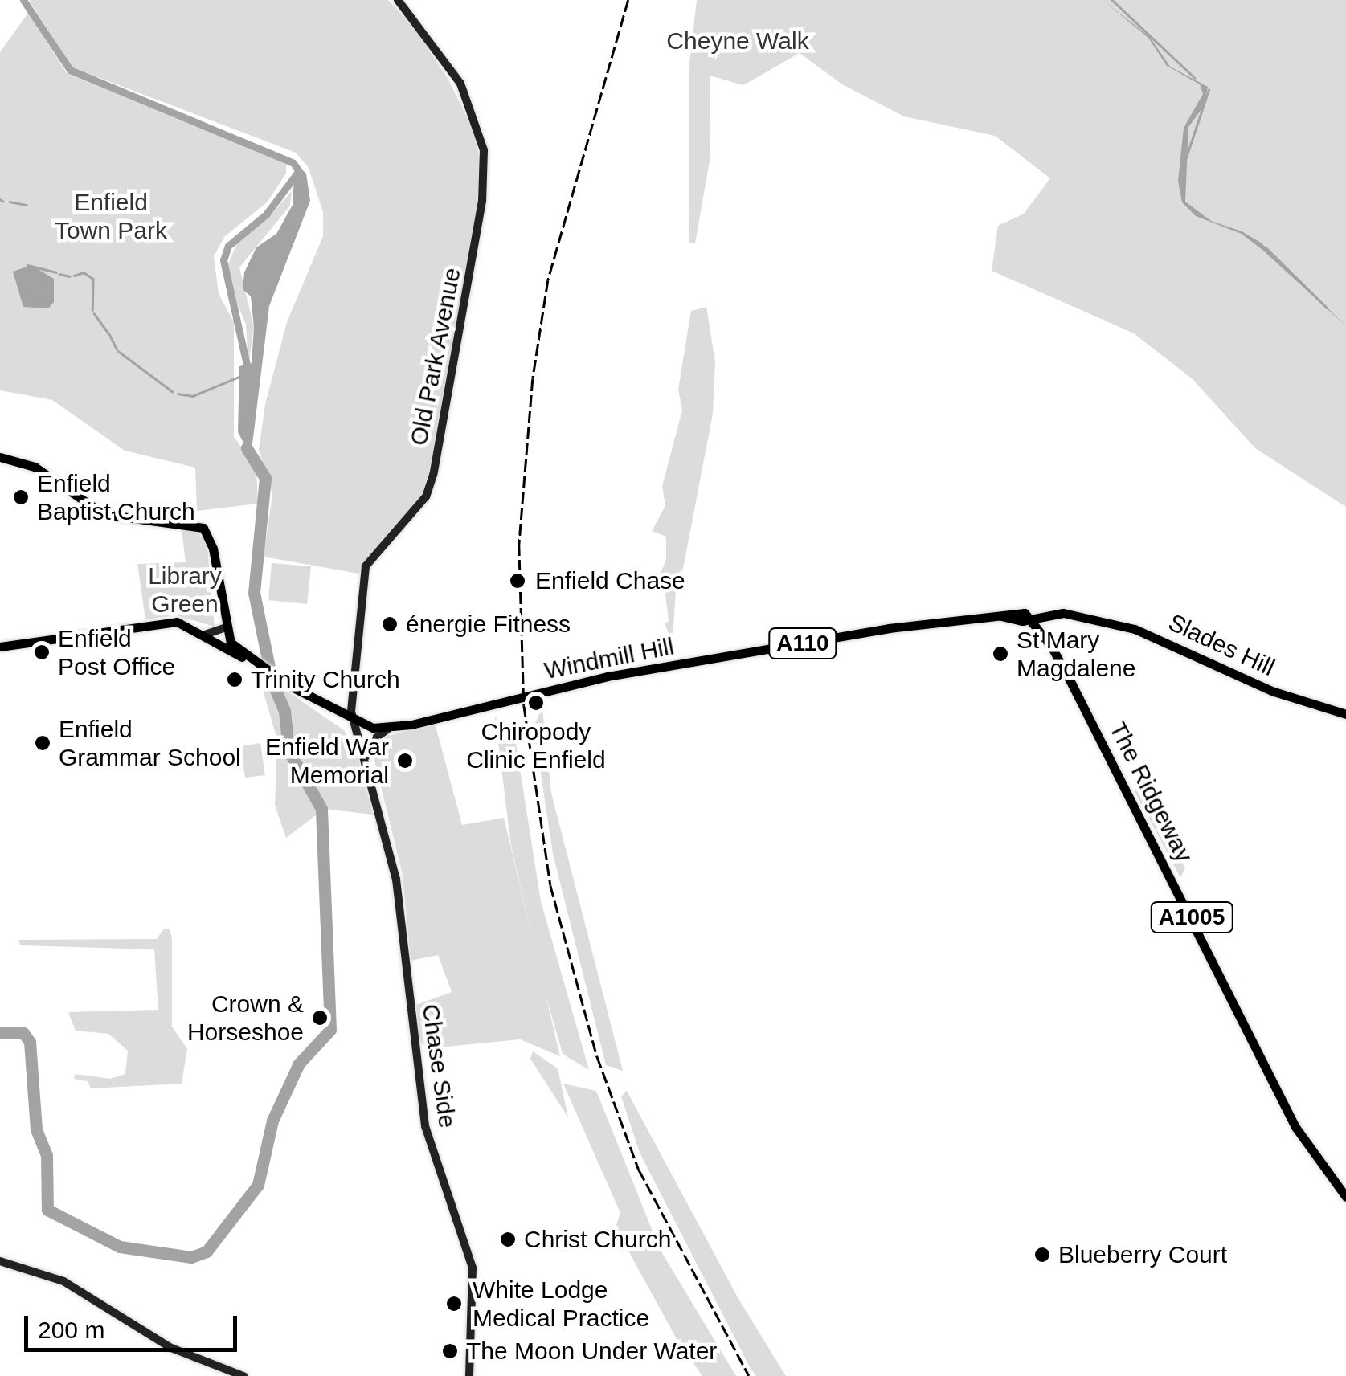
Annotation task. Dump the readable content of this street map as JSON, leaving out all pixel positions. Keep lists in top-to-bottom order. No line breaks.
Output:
{"streets":{"main road":["A110","Slades Hill","Windmill Hill","The Ridgeway","A1005"],"street":["Old Park Avenue","Chase Side"]},"crossings":[["Old Park Avenue","Windmill Hill"],["Old Park Avenue","Chase Side"],["Slades Hill","Windmill Hill"],["Slades Hill","The Ridgeway"],["Windmill Hill","The Ridgeway"],["Windmill Hill","Chase Side"]],"parks":["Cheyne Walk","Enfield Town Park","Library Green"],"places":["Enfield Baptist Church","Enfield Chase","énergie Fitness","Enfield Post Office","St Mary Magdalene","Trinity Church","Chiropody Clinic Enfield","Enfield Grammar School","Enfield War Memorial","Crown & Horseshoe","Christ Church","Blueberry Court","White Lodge Medical Practice","The Moon Under Water"],"scale_bar":"200 m"}
